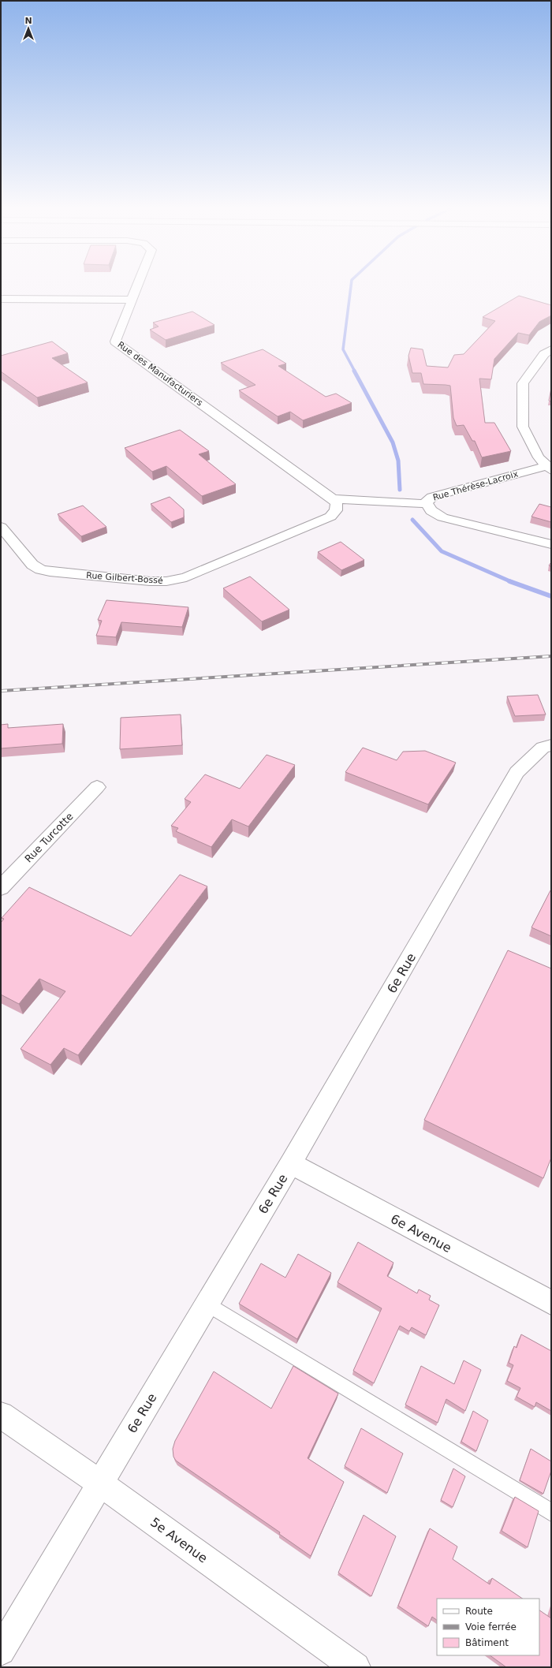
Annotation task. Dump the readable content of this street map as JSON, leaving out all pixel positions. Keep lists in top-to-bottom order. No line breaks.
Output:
{"streets":{"main road":["Rue des Manufacturiers","Rue Thérèse-Lacroix","Rue Gilbert-Bossé","Rue Turcotte","6e Rue","6e Avenue","5e Avenue"]},"crossings":[["Rue des Manufacturiers","Rue Gilbert-Bossé"],["6e Rue","6e Avenue"],["6e Rue","5e Avenue"]],"legend":["Route","Voie ferrée","Bâtiment"],"north":"top"}
